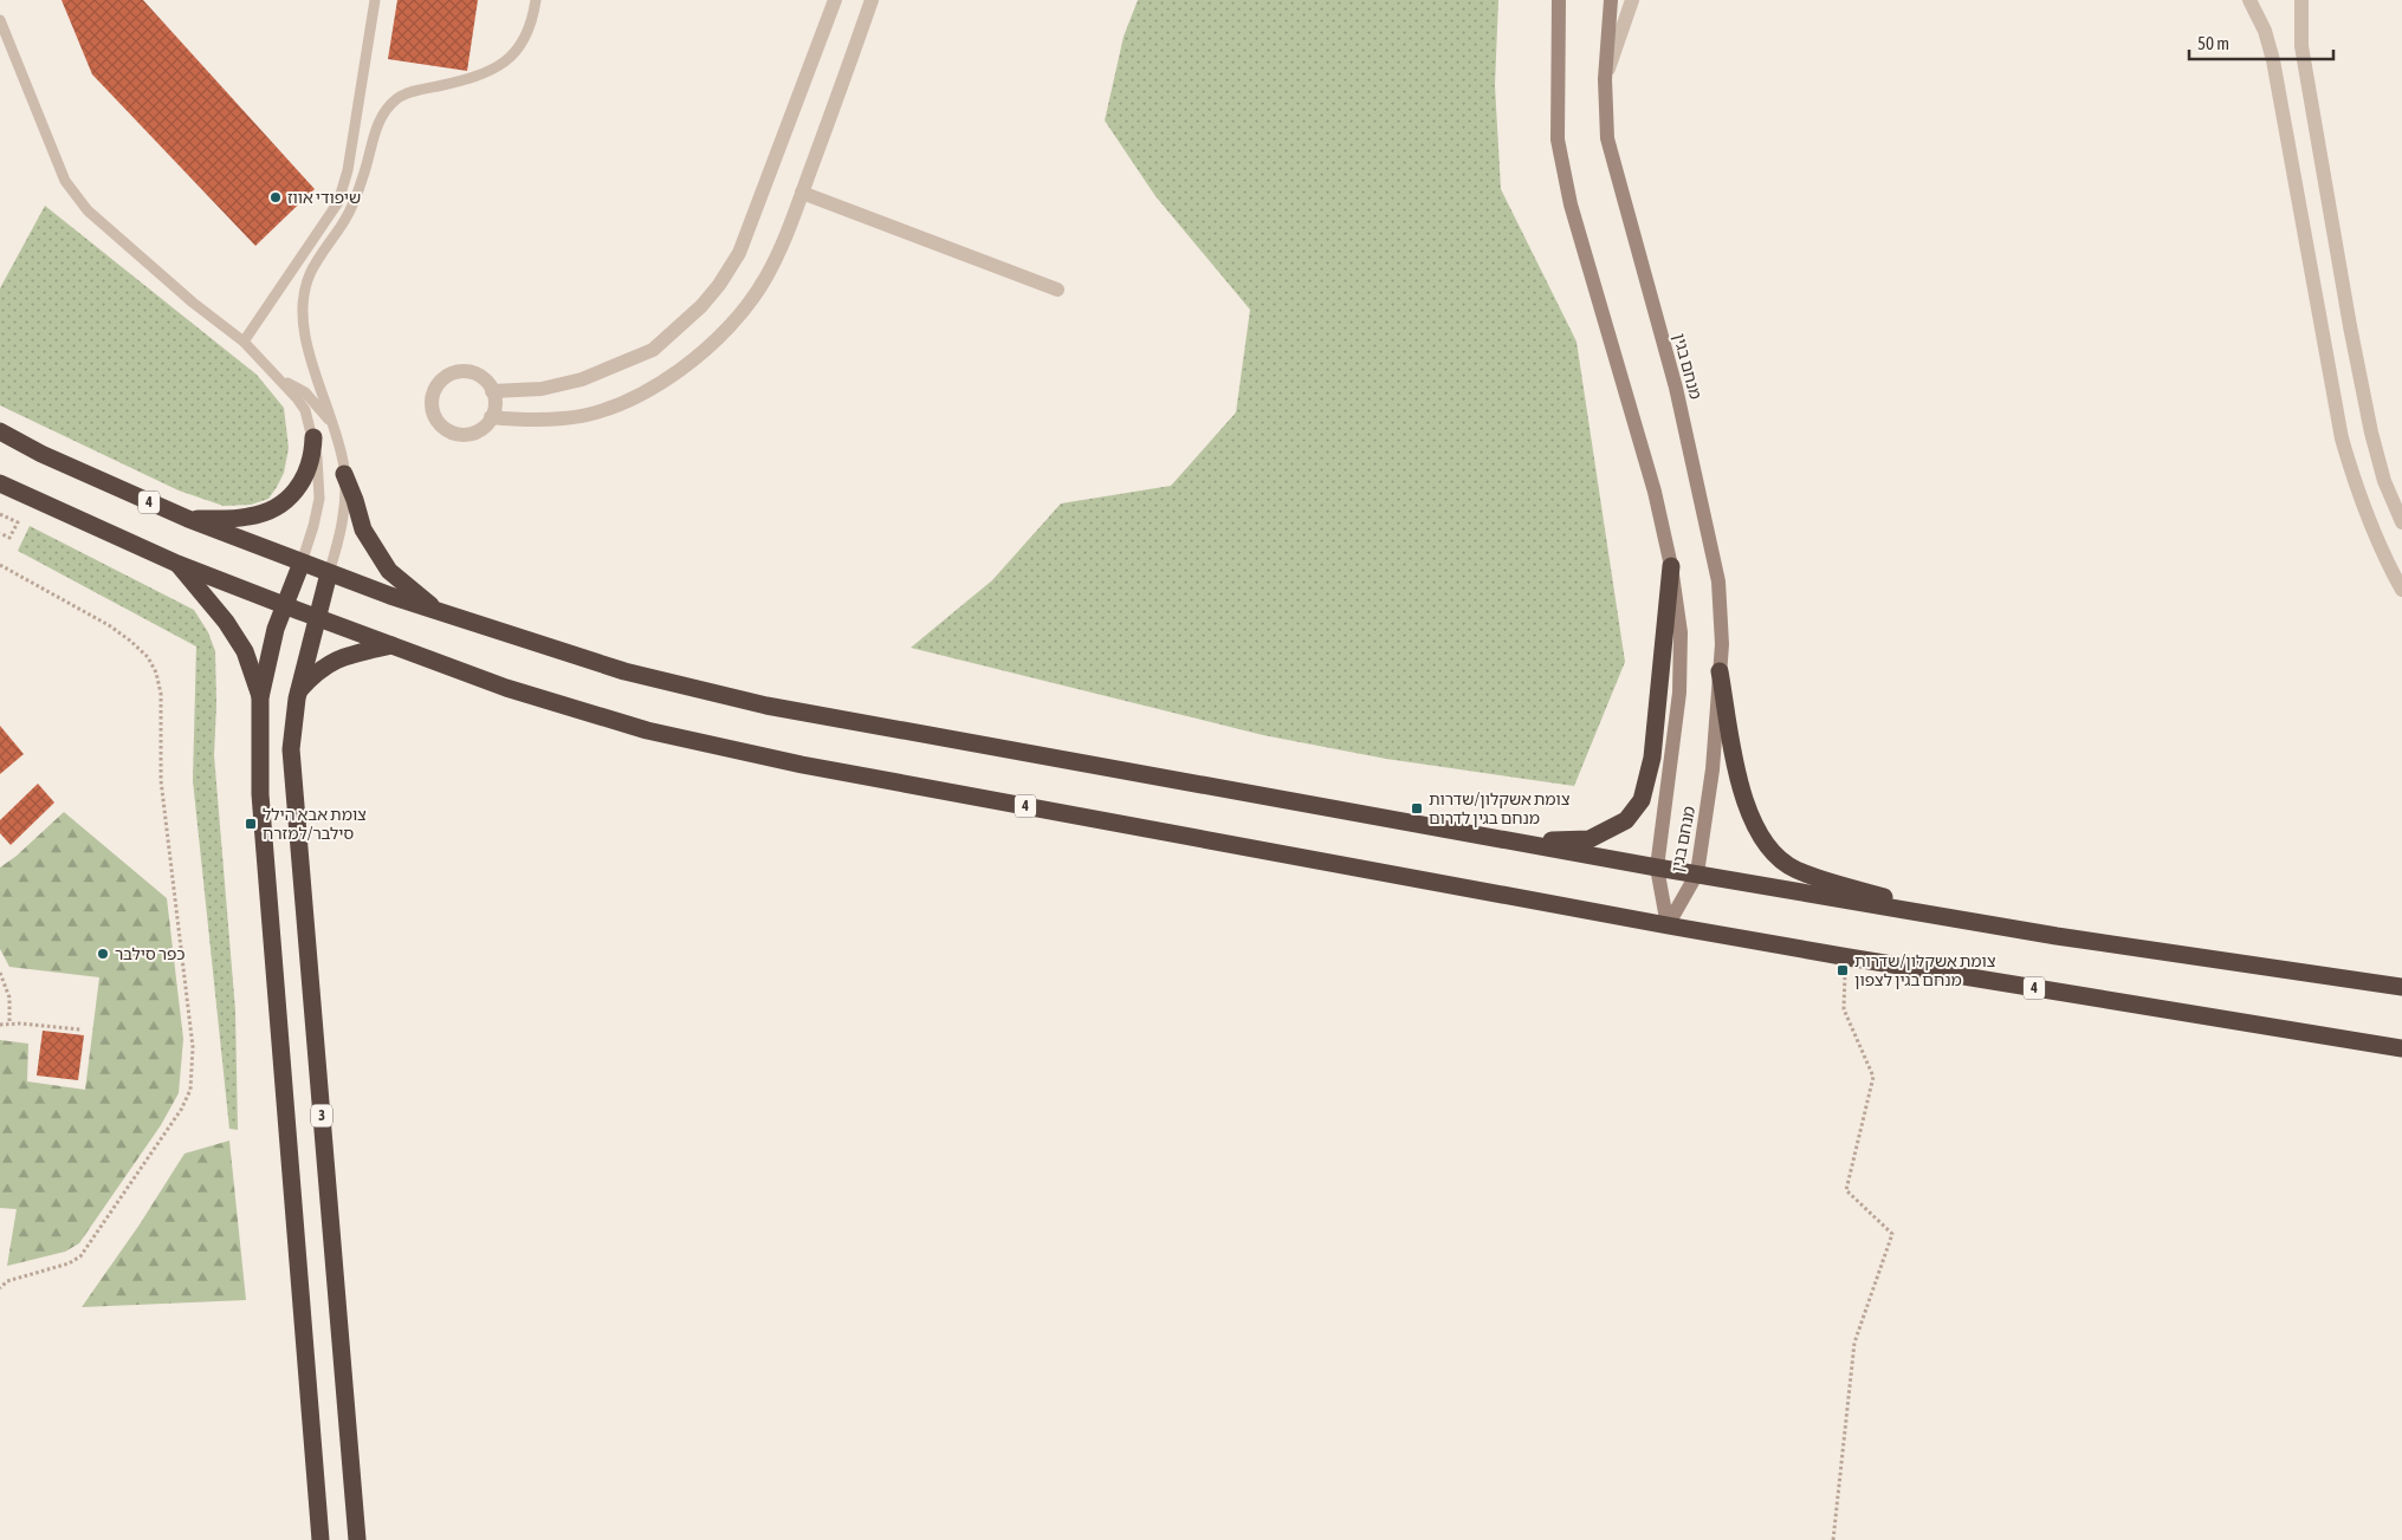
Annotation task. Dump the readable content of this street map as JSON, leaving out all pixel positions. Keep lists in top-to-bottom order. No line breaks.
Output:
{"streets":{"highway":["4","3"],"main road":["מנחם בגין"]},"crossings":[["מנחם בגין","4"],["4","3"]],"places":{"other":["שיפודי אווז","כפר סילבר"],"transit":["צומת אשקלון/שדרות מנחם בגין לדרום","צומת אבא הילל סילבר/למזרח","צומת אשקלון/שדרות מנחם בגין לצפון"]},"scale_bar":"50 m"}
